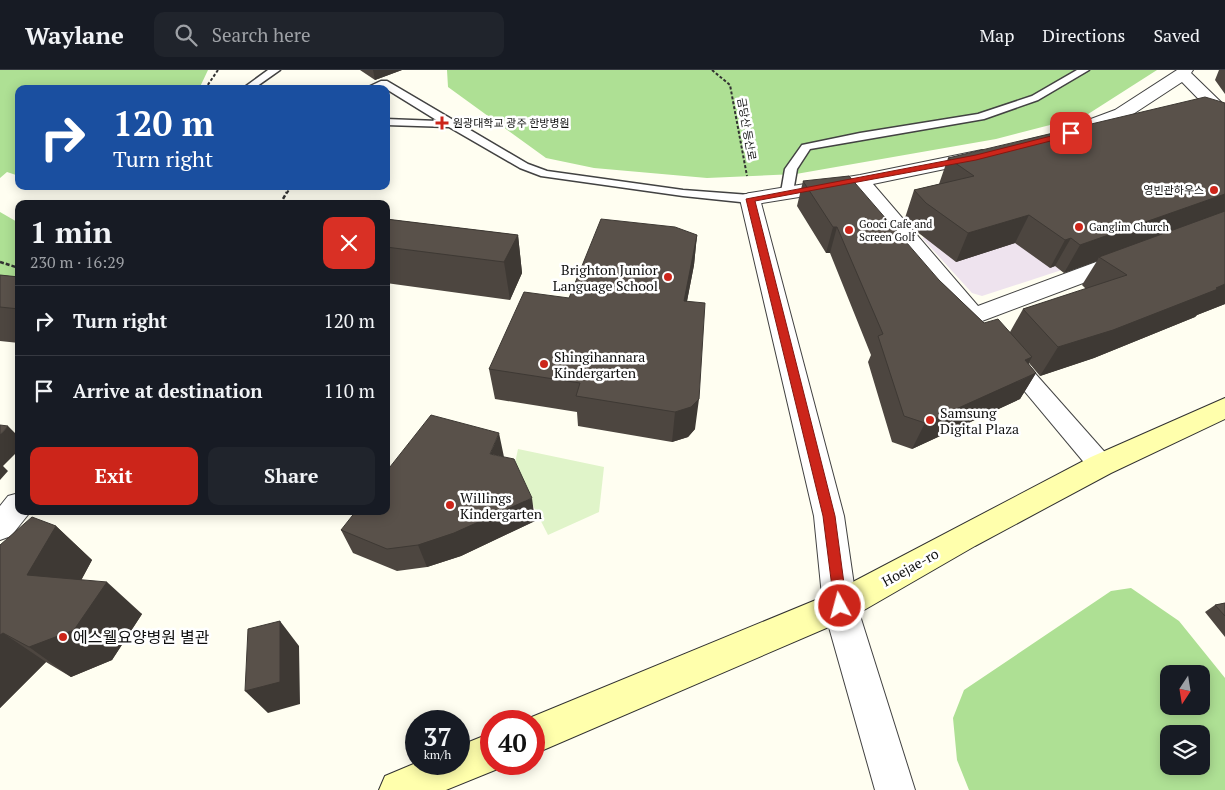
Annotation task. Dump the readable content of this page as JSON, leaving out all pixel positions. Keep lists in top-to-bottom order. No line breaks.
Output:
{"streets":{"main road":["Hoejae-ro"],"path":["금당산 등산로"]},"places":{"health":["원광대학교 광주 한방병원"],"other":["영빈관하우스","Ganglim Church","Gooci Cafe and Screen Golf","Brighton Junior Language School","Shingihannara Kindergarten","Samsung Digital Plaza","Willings Kindergarten","에스웰요양병원 별관"]},"north":"bottom","page":{"header":"Waylane","search":"Search here","nav":["Map","Directions","Saved"],"turn":["120 m","Turn right"],"heading":["1 min","230 m · 16:29"],"list":[{"name":"Turn right","value":"120 m"},{"name":"Arrive at destination","value":"110 m"}],"buttons":["Exit","Share"],"speed":"37 km/h","limit":"40"}}
